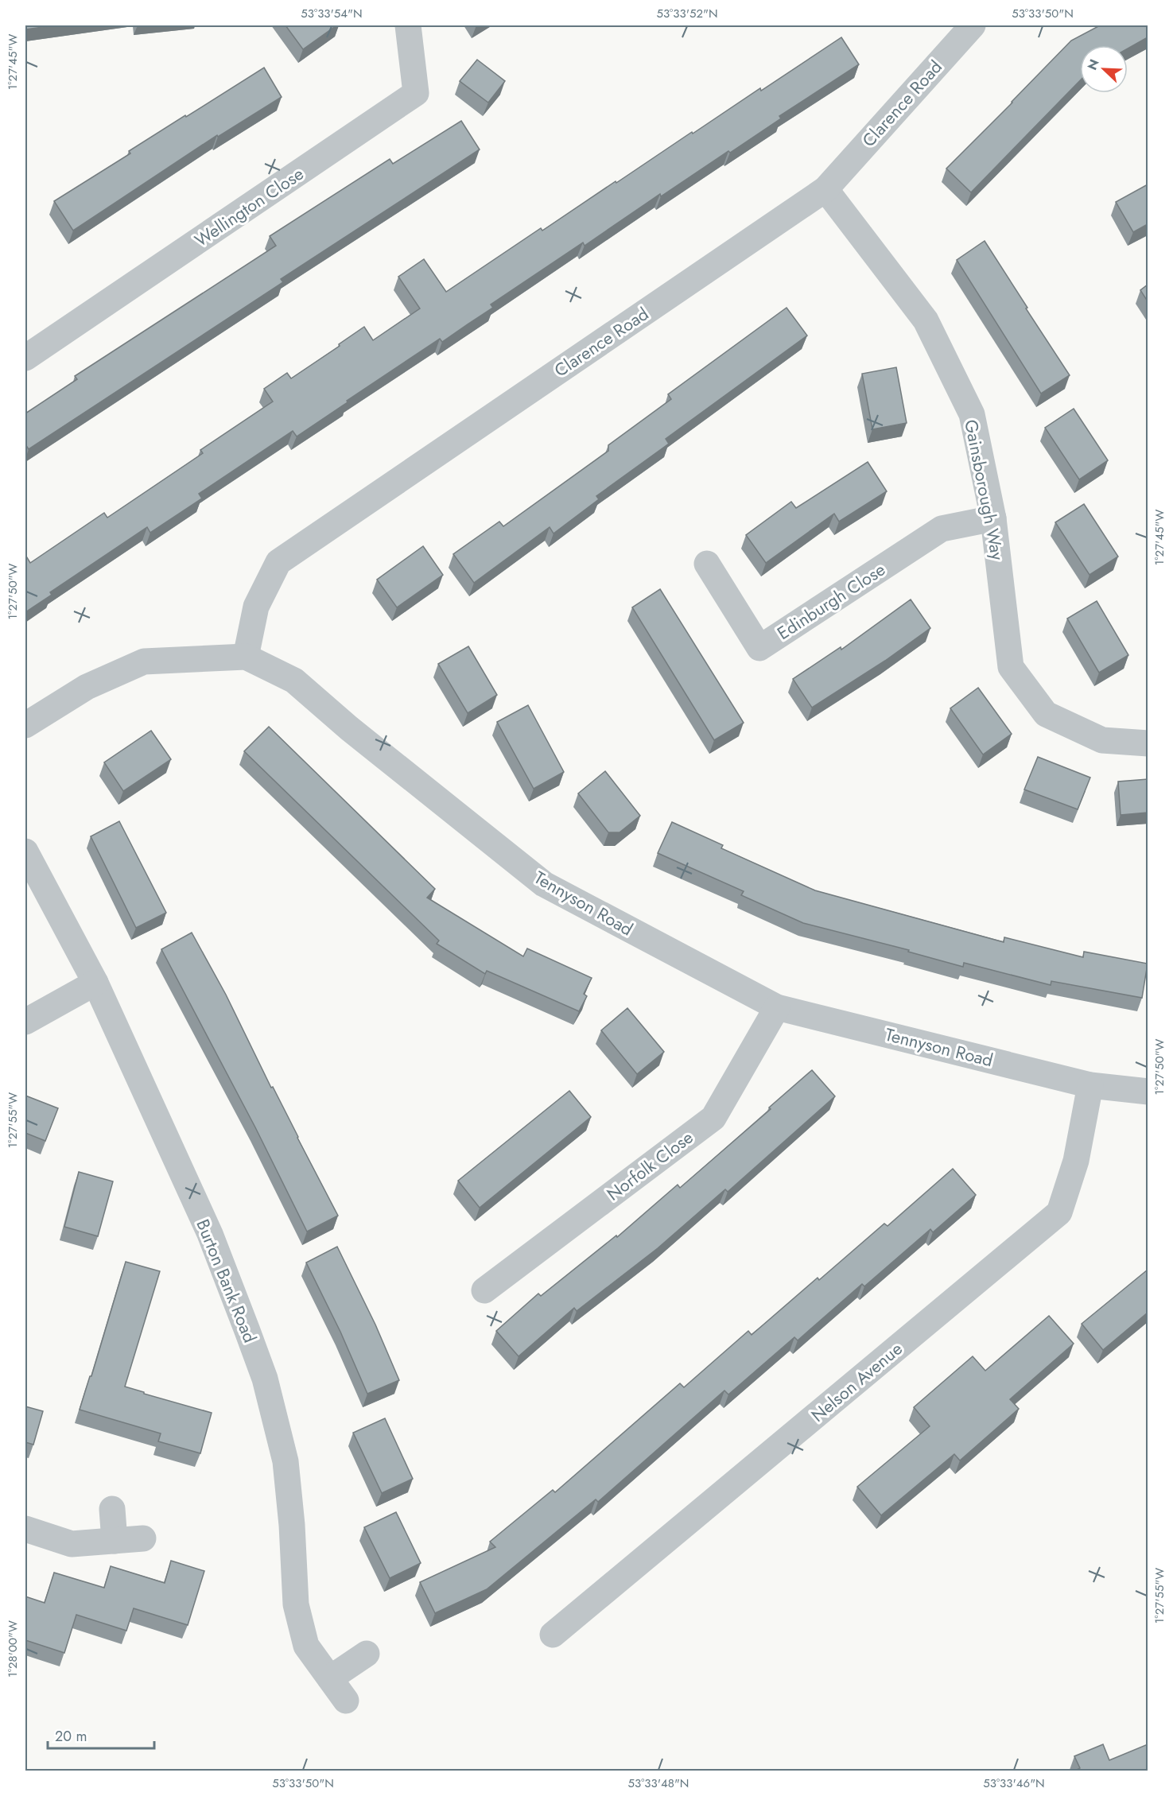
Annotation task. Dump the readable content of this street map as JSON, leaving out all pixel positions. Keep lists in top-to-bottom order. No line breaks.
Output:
{"streets":{"street":["Clarence Road","Wellington Close","Gainsborough Way","Edinburgh Close","Tennyson Road","Norfolk Close","Burton Bank Road","Nelson Avenue"]},"crossings":[["Clarence Road","Gainsborough Way"],["Clarence Road","Tennyson Road"],["Gainsborough Way","Edinburgh Close"],["Tennyson Road","Norfolk Close"],["Tennyson Road","Nelson Avenue"]],"scale_bar":"20 m","north":"top left","coordinates":["53°33'54\"N","53°33'52\"N","53°33'50\"N","1°27'45\"W","1°27'50\"W","1°27'55\"W","1°28'00\"W","53°33'48\"N","53°33'46\"N"]}
